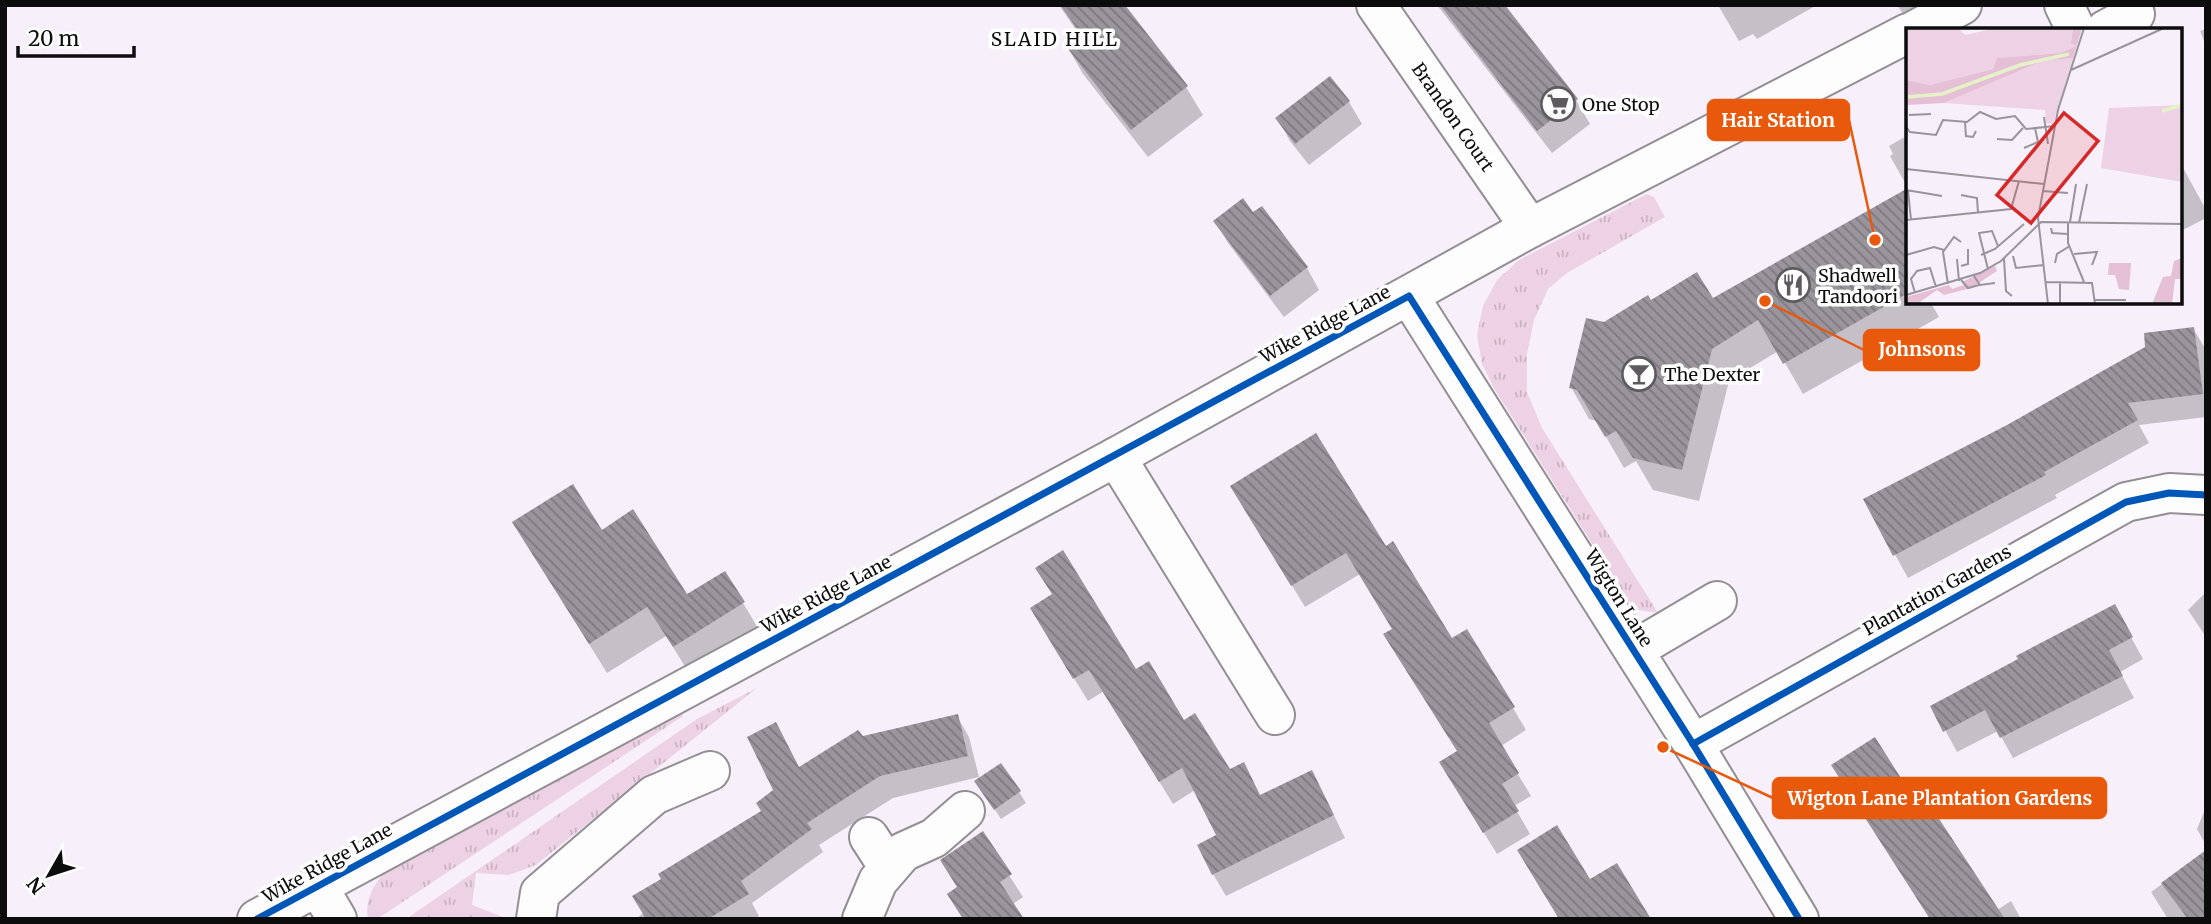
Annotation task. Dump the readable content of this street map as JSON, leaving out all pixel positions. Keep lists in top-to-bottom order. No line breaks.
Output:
{"streets":{"street":["Brandon Court","Wike Ridge Lane","Plantation Gardens","Wigton Lane"]},"crossings":[["Brandon Court","Wike Ridge Lane"],["Wike Ridge Lane","Wigton Lane"],["Plantation Gardens","Wigton Lane"]],"districts":["SLAID HILL"],"places":{"supermarket":["One Stop"],"other":["Hair Station","Johnsons","Wigton Lane Plantation Gardens"],"restaurant":["Shadwell Tandoori"],"bar":["The Dexter"]},"scale_bar":"20 m","north":"bottom left"}
